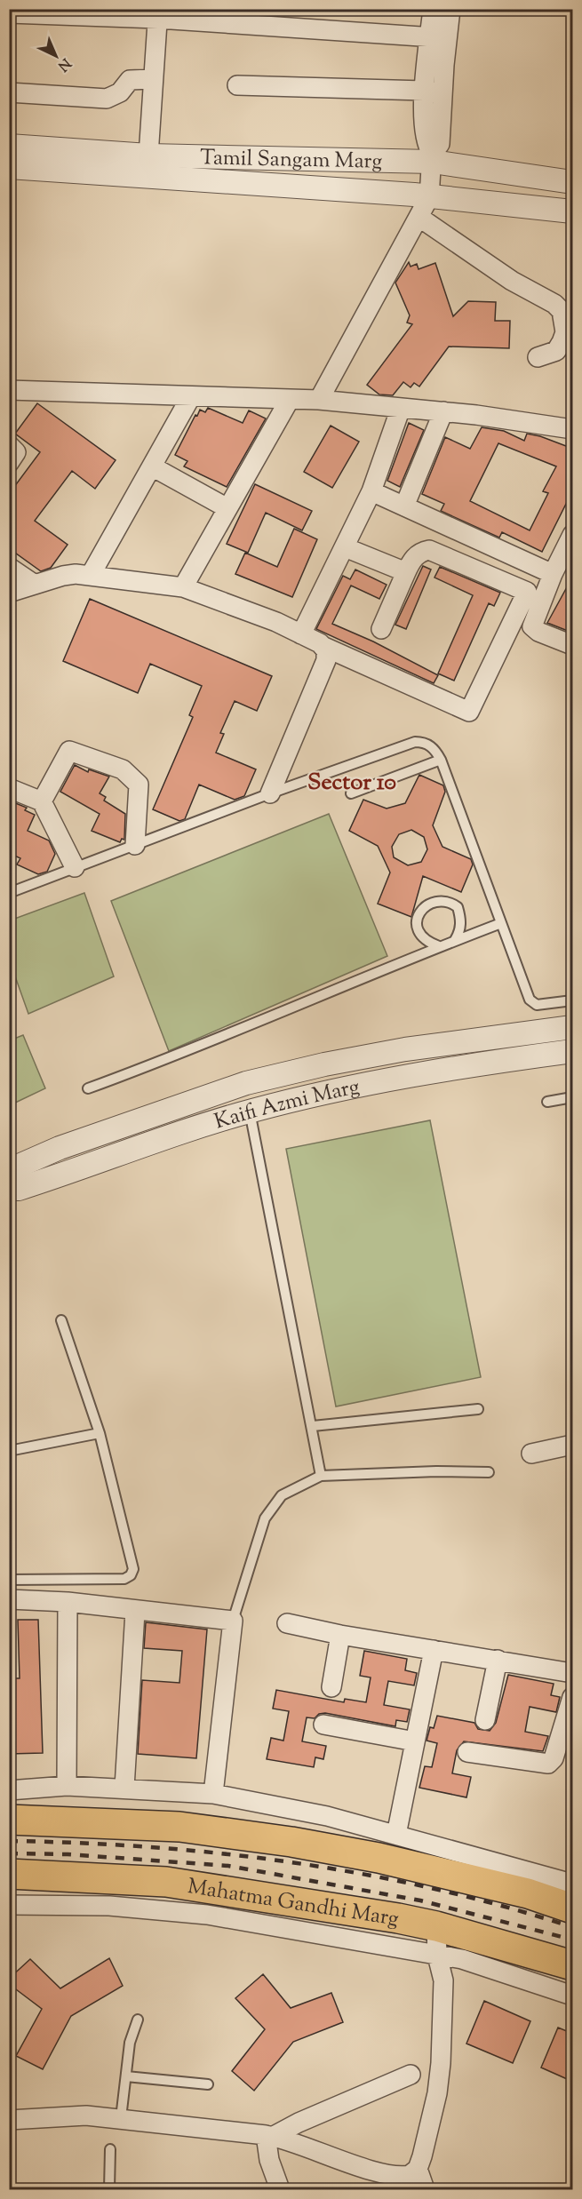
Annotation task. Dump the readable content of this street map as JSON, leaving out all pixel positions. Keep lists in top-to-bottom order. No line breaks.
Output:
{"streets":{"main road":["Mahatma Gandhi Marg"],"street":["Tamil Sangam Marg","Kaifi Azmi Marg"]},"districts":["Sector 10"],"north":"bottom right"}
